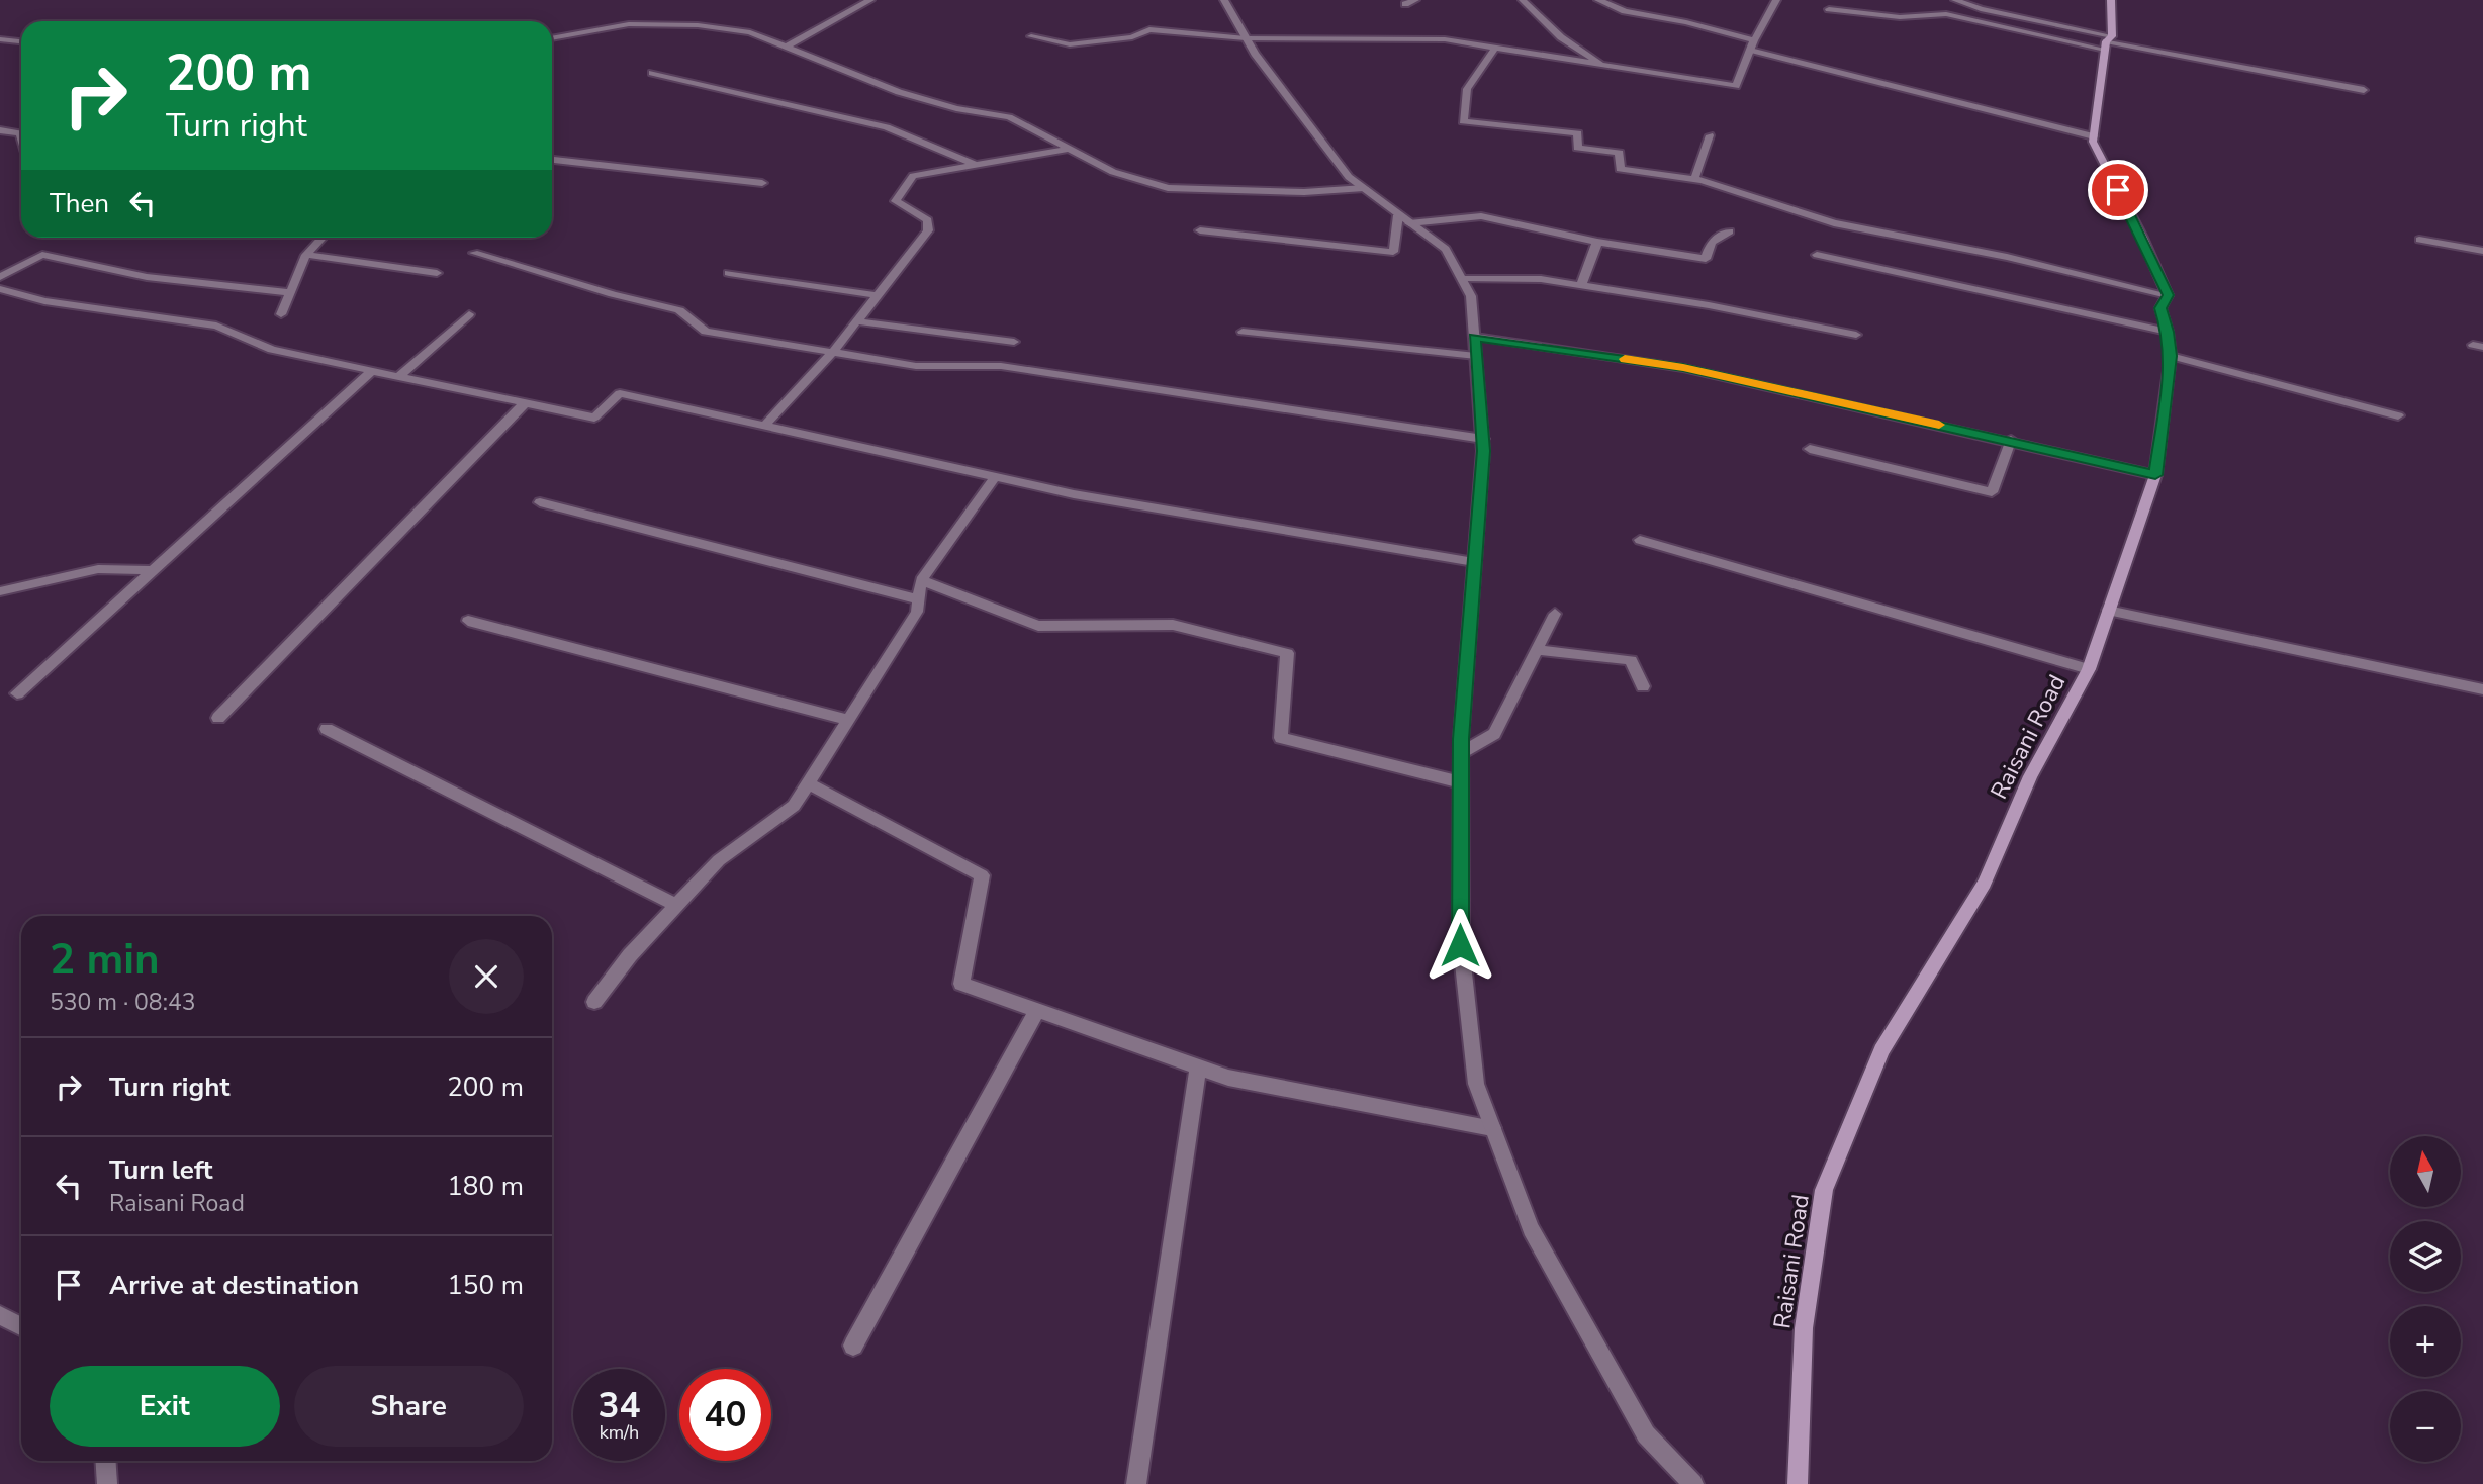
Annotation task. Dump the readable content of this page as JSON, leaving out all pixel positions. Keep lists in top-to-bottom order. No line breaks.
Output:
{"streets":{"main road":["Raisani Road"]},"north":"top","page":{"turn":["200 m","Turn right"],"then":"Then","heading":["2 min","530 m · 08:43"],"list":[{"name":"Turn right","value":"200 m"},{"name":"Turn left","note":"Raisani Road","value":"180 m"},{"name":"Arrive at destination","value":"150 m"}],"map_buttons":["+","−"],"buttons":["Exit","Share"],"speed":"34 km/h","limit":"40"}}
